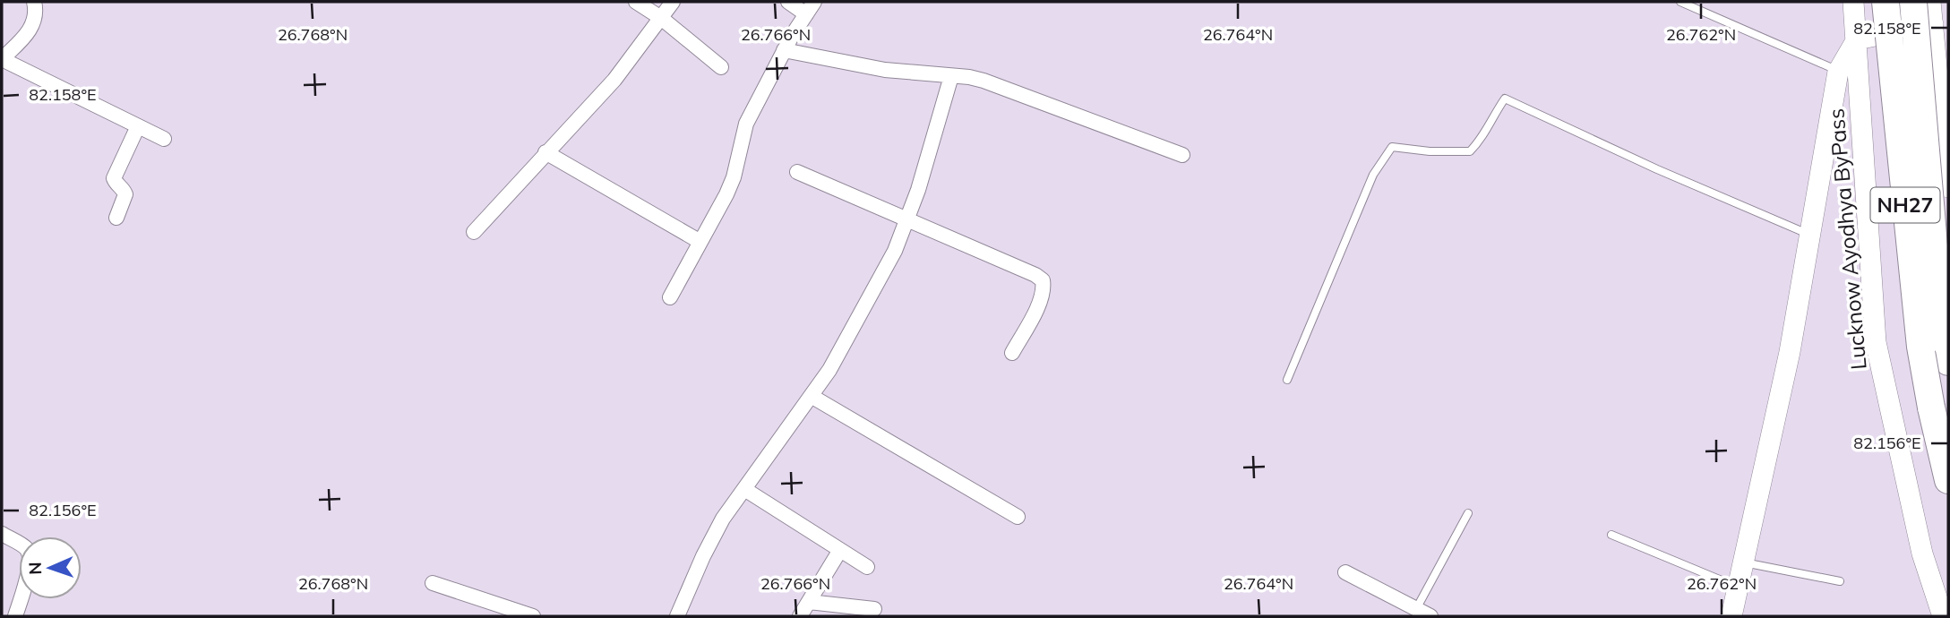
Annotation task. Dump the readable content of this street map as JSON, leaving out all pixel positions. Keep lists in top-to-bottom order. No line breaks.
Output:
{"streets":{"highway":["NH27"],"street":["Lucknow Ayodhya ByPass"]},"north":"left","coordinates":["82.158°E","26.768°N","26.766°N","26.764°N","26.762°N","82.156°E"]}
